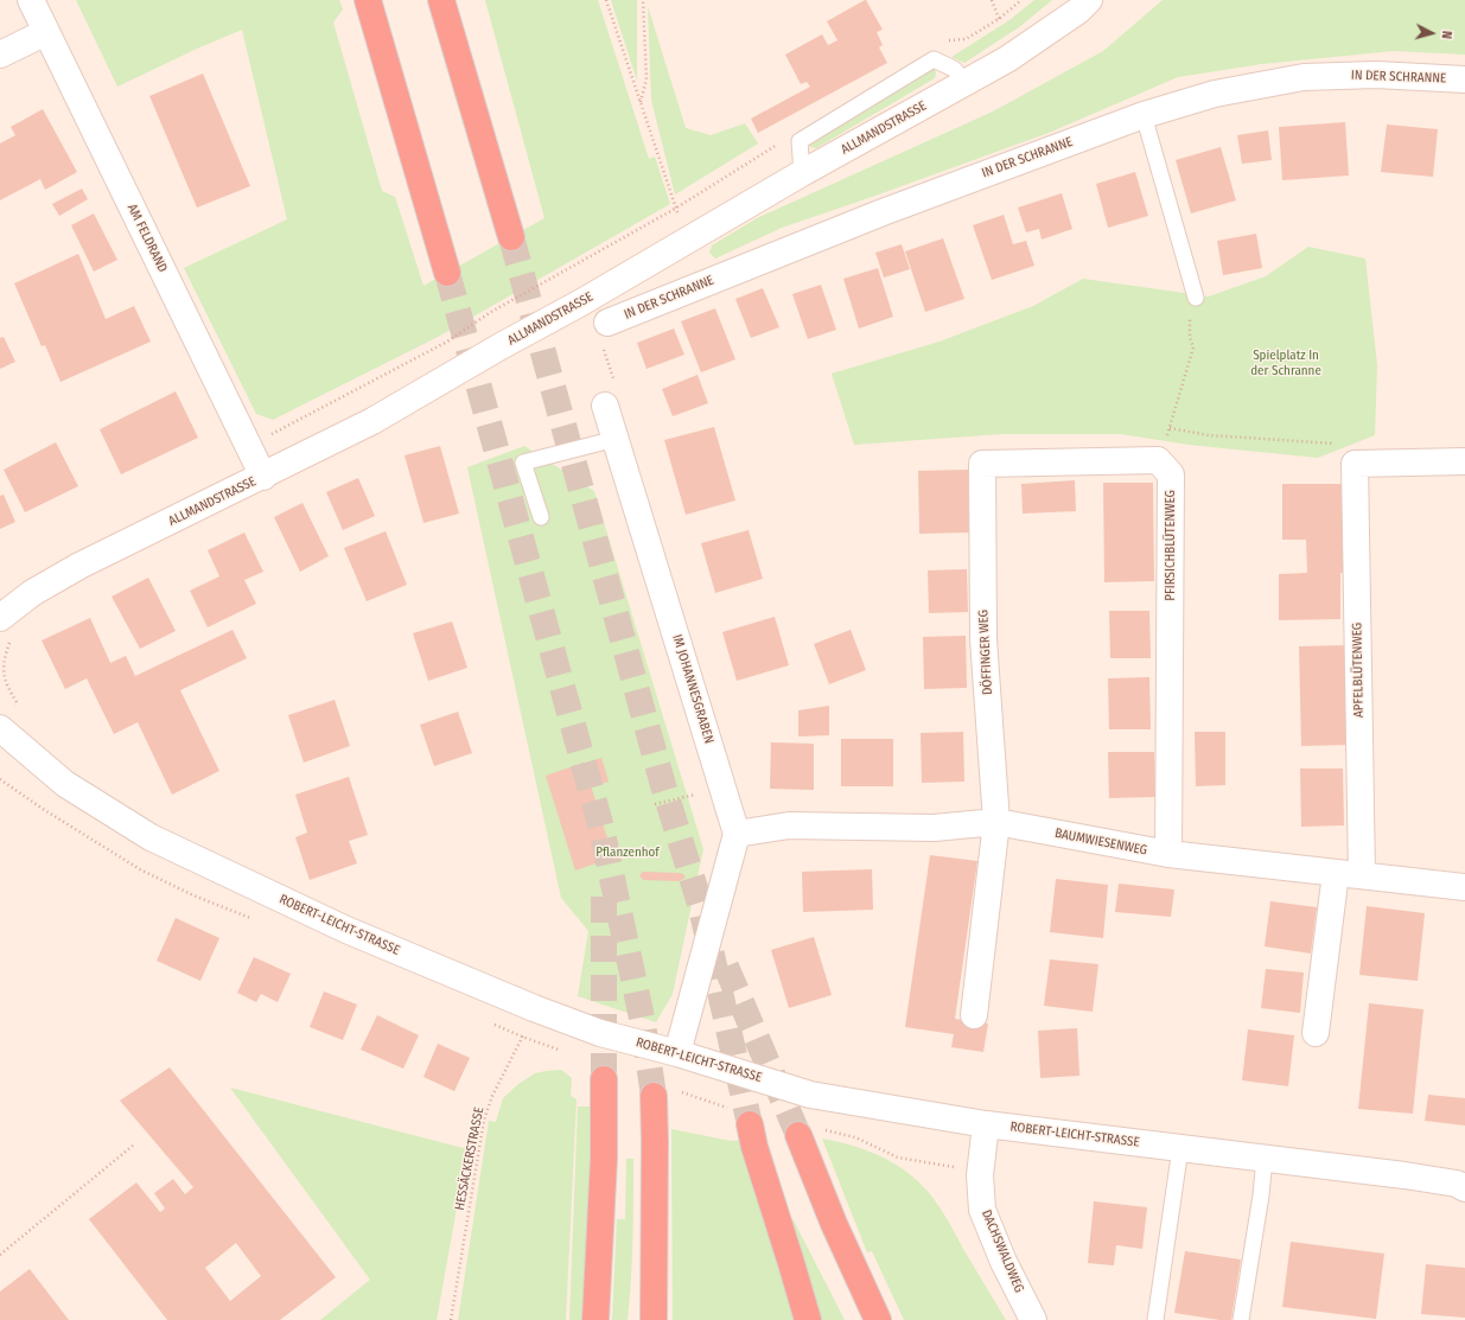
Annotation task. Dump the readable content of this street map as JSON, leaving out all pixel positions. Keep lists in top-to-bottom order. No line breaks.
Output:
{"streets":{"street":["IN DER SCHRANNE","ALLMANDSTRASSE","AM FELDRAND","PFIRSICHBLÜTENWEG","DÖFFINGER WEG","APFELBLÜTENWEG","IM JOHANNESGRABEN","BAUMWIESENWEG","ROBERT-LEICHT-STRASSE","DACHSWALDWEG"],"path":["HESSÄCKERSTRASSE"]},"crossings":[["ALLMANDSTRASSE","AM FELDRAND"],["PFIRSICHBLÜTENWEG","DÖFFINGER WEG"],["PFIRSICHBLÜTENWEG","BAUMWIESENWEG"],["DÖFFINGER WEG","BAUMWIESENWEG"],["APFELBLÜTENWEG","BAUMWIESENWEG"],["IM JOHANNESGRABEN","BAUMWIESENWEG"],["ROBERT-LEICHT-STRASSE","HESSÄCKERSTRASSE"],["ROBERT-LEICHT-STRASSE","DACHSWALDWEG"]],"parks":["Spielplatz In der Schranne","Pflanzenhof"],"north":"right"}
